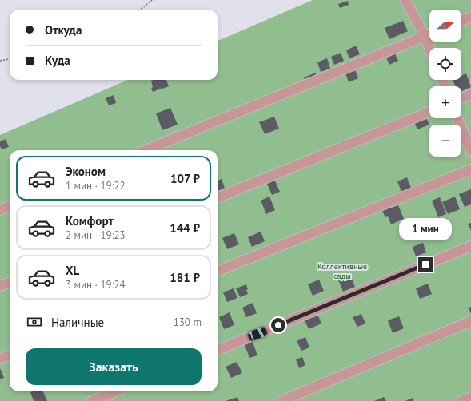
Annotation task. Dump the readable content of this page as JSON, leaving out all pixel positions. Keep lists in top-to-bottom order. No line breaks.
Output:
{"parks":["Коллективные сады"],"north":"right","page":{"map_buttons":["+","−"],"banner":["Откуда","Куда"],"list":[{"name":"Эконом","note":"1 мин · 19:22","value":"107 ₽"},{"name":"Комфорт","note":"2 мин · 19:23","value":"144 ₽"},{"name":"XL","note":"3 мин · 19:24","value":"181 ₽"}],"bubble":"1 мин","pay":["Наличные","130 m"],"buttons":"Заказать"}}
